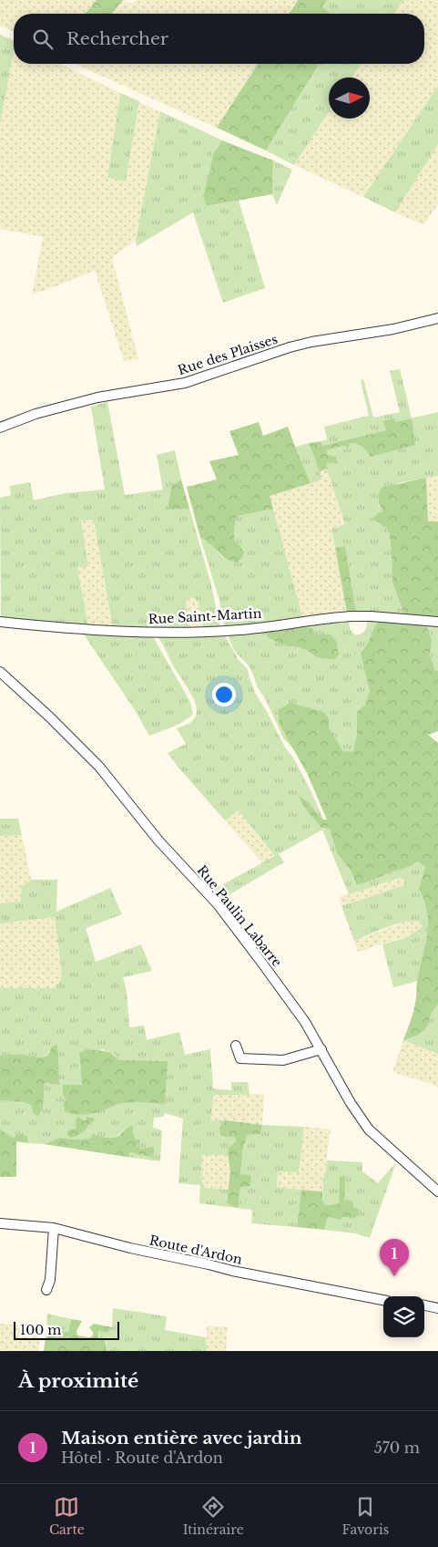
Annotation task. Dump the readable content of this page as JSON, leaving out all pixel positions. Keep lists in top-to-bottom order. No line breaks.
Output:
{"streets":{"street":["Rue des Plaisses","Rue Saint-Martin","Rue Paulin Labarre","Route d'Ardon"]},"scale_bar":"100 m","north":"right","page":{"search":"Rechercher","pins":"1","scale":"100 m","heading":"À proximité","list":[{"mark":"1","name":"Maison entière avec jardin","note":"Hôtel · Route d'Ardon","value":"570 m"}],"nav":["Carte","Itinéraire","Favoris"]}}
